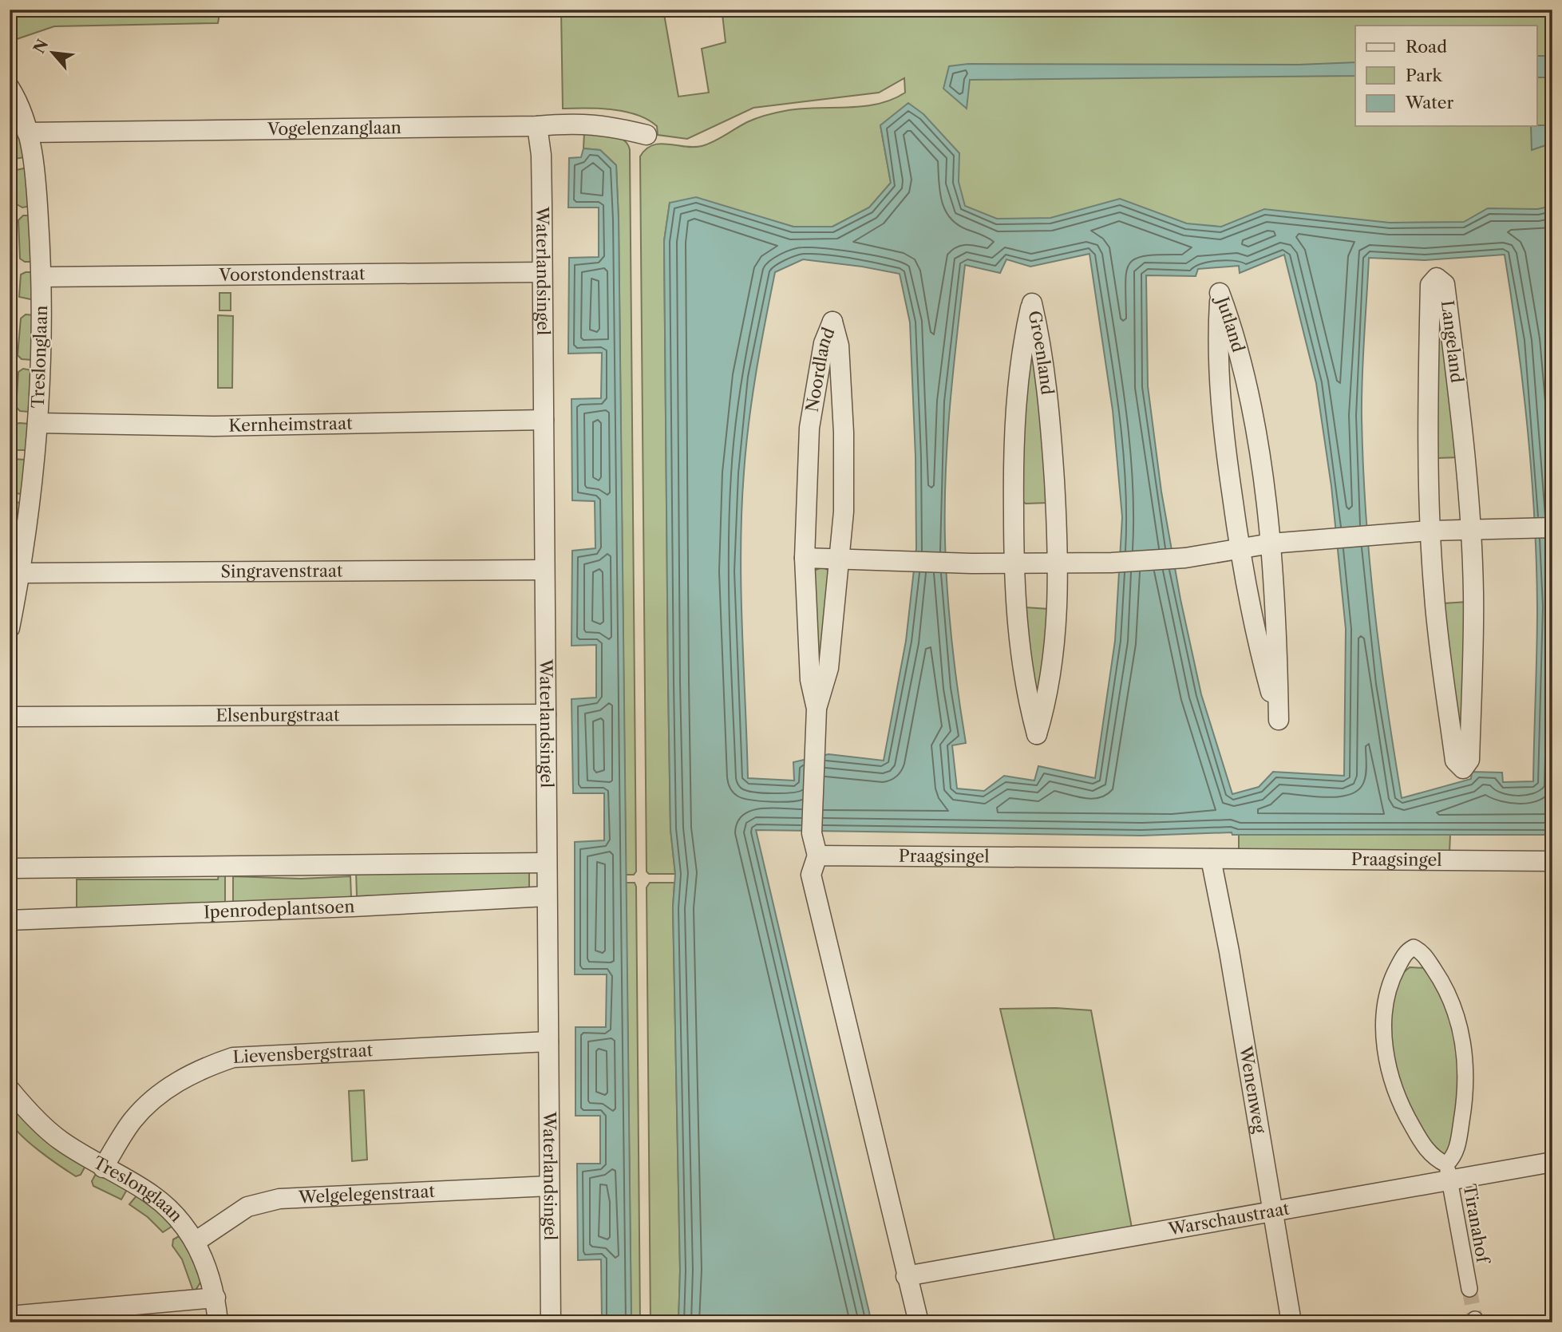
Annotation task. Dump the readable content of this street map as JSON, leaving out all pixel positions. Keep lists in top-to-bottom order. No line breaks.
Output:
{"streets":{"street":["Vogelenzanglaan","Waterlandsingel","Voorstondenstraat","Jutland","Langeland","Groenland","Treslonglaan","Noordland","Kernheimstraat","Singravenstraat","Elsenburgstraat","Praagsingel","Ipenrodeplantsoen","Lievensbergstraat","Wenenweg","Welgelegenstraat","Warschaustraat","Tiranahof"]},"crossings":[["Vogelenzanglaan","Waterlandsingel"],["Vogelenzanglaan","Treslonglaan"],["Waterlandsingel","Voorstondenstraat"],["Waterlandsingel","Kernheimstraat"],["Waterlandsingel","Singravenstraat"],["Waterlandsingel","Elsenburgstraat"],["Waterlandsingel","Ipenrodeplantsoen"],["Waterlandsingel","Lievensbergstraat"],["Waterlandsingel","Welgelegenstraat"],["Voorstondenstraat","Treslonglaan"],["Treslonglaan","Kernheimstraat"],["Treslonglaan","Singravenstraat"],["Treslonglaan","Lievensbergstraat"],["Treslonglaan","Welgelegenstraat"],["Noordland","Praagsingel"],["Praagsingel","Wenenweg"],["Wenenweg","Warschaustraat"],["Warschaustraat","Tiranahof"]],"legend":["Road","Park","Water"],"north":"top left"}
